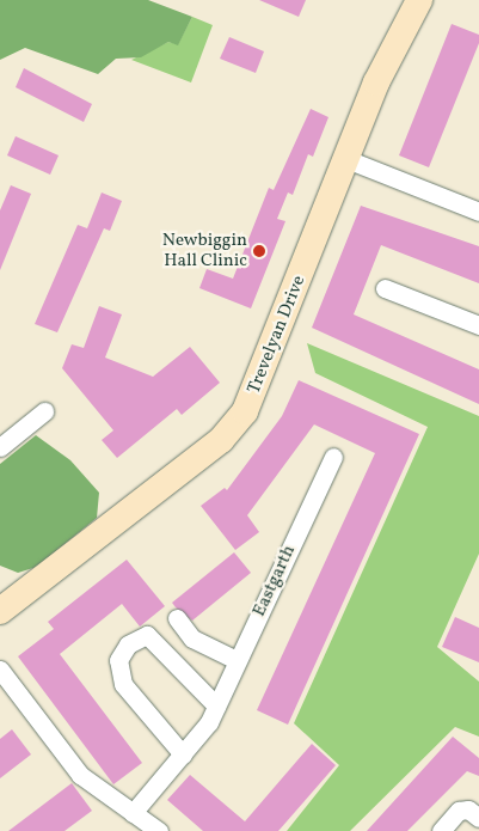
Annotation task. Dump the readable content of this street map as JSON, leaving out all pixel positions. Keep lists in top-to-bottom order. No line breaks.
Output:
{"streets":{"street":["Trevelyan Drive","Eastgarth"]},"places":["Newbiggin Hall Clinic"]}
